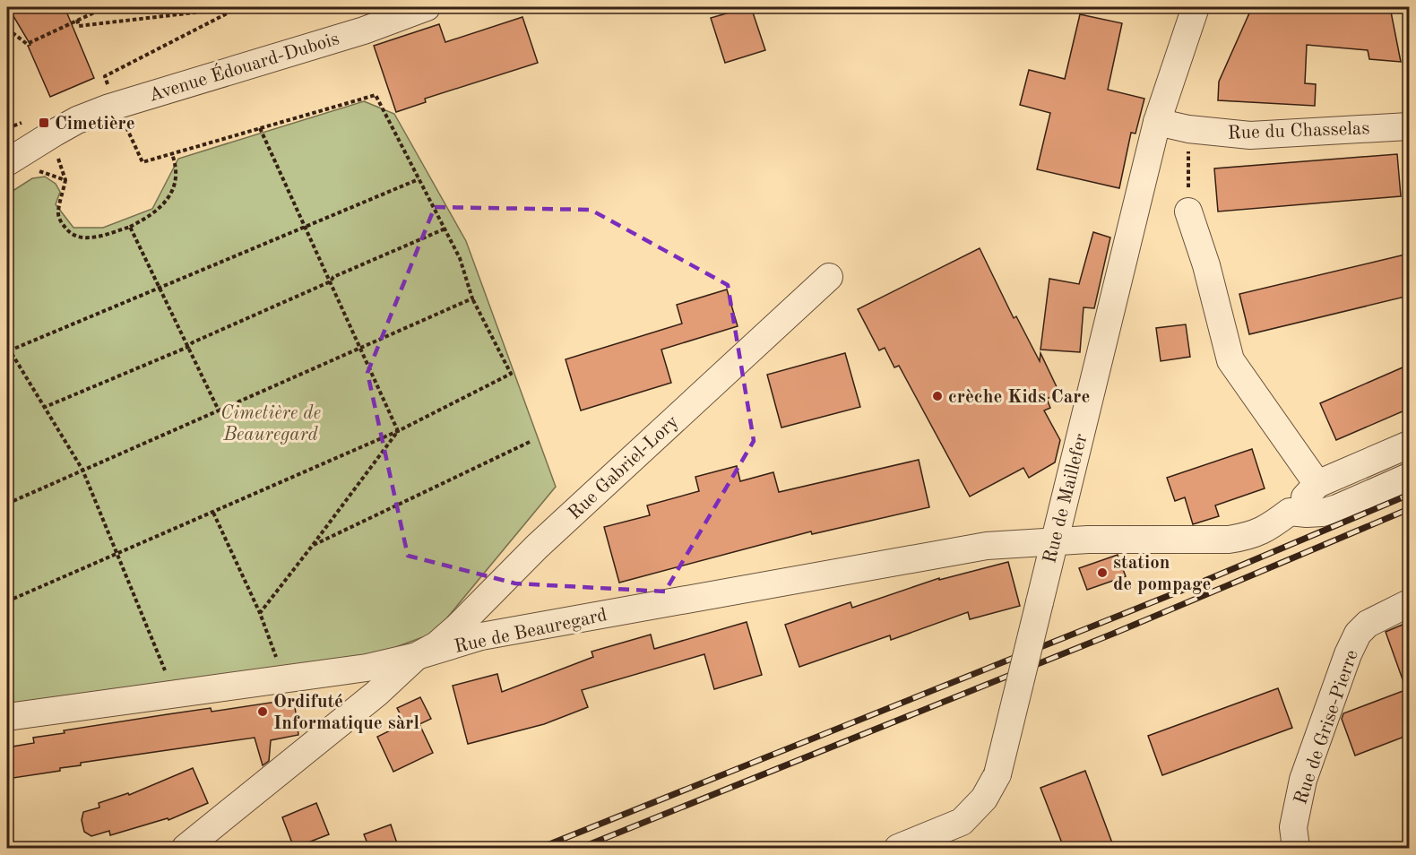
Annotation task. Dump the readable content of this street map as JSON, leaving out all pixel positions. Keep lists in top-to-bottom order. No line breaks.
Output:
{"streets":{"street":["Avenue Édouard-Dubois","Rue du Chasselas","Rue Gabriel-Lory","Rue de Maillefer","Rue de Beauregard","Rue de Grise-Pierre"]},"crossings":[["Rue du Chasselas","Rue de Maillefer"],["Rue Gabriel-Lory","Rue de Beauregard"],["Rue de Maillefer","Rue de Beauregard"]],"parks":["Cimetière de Beauregard"],"places":{"transit":["Cimetière"],"other":["crèche Kids Care","station de pompage","Ordifuté Informatique sàrl"]}}
